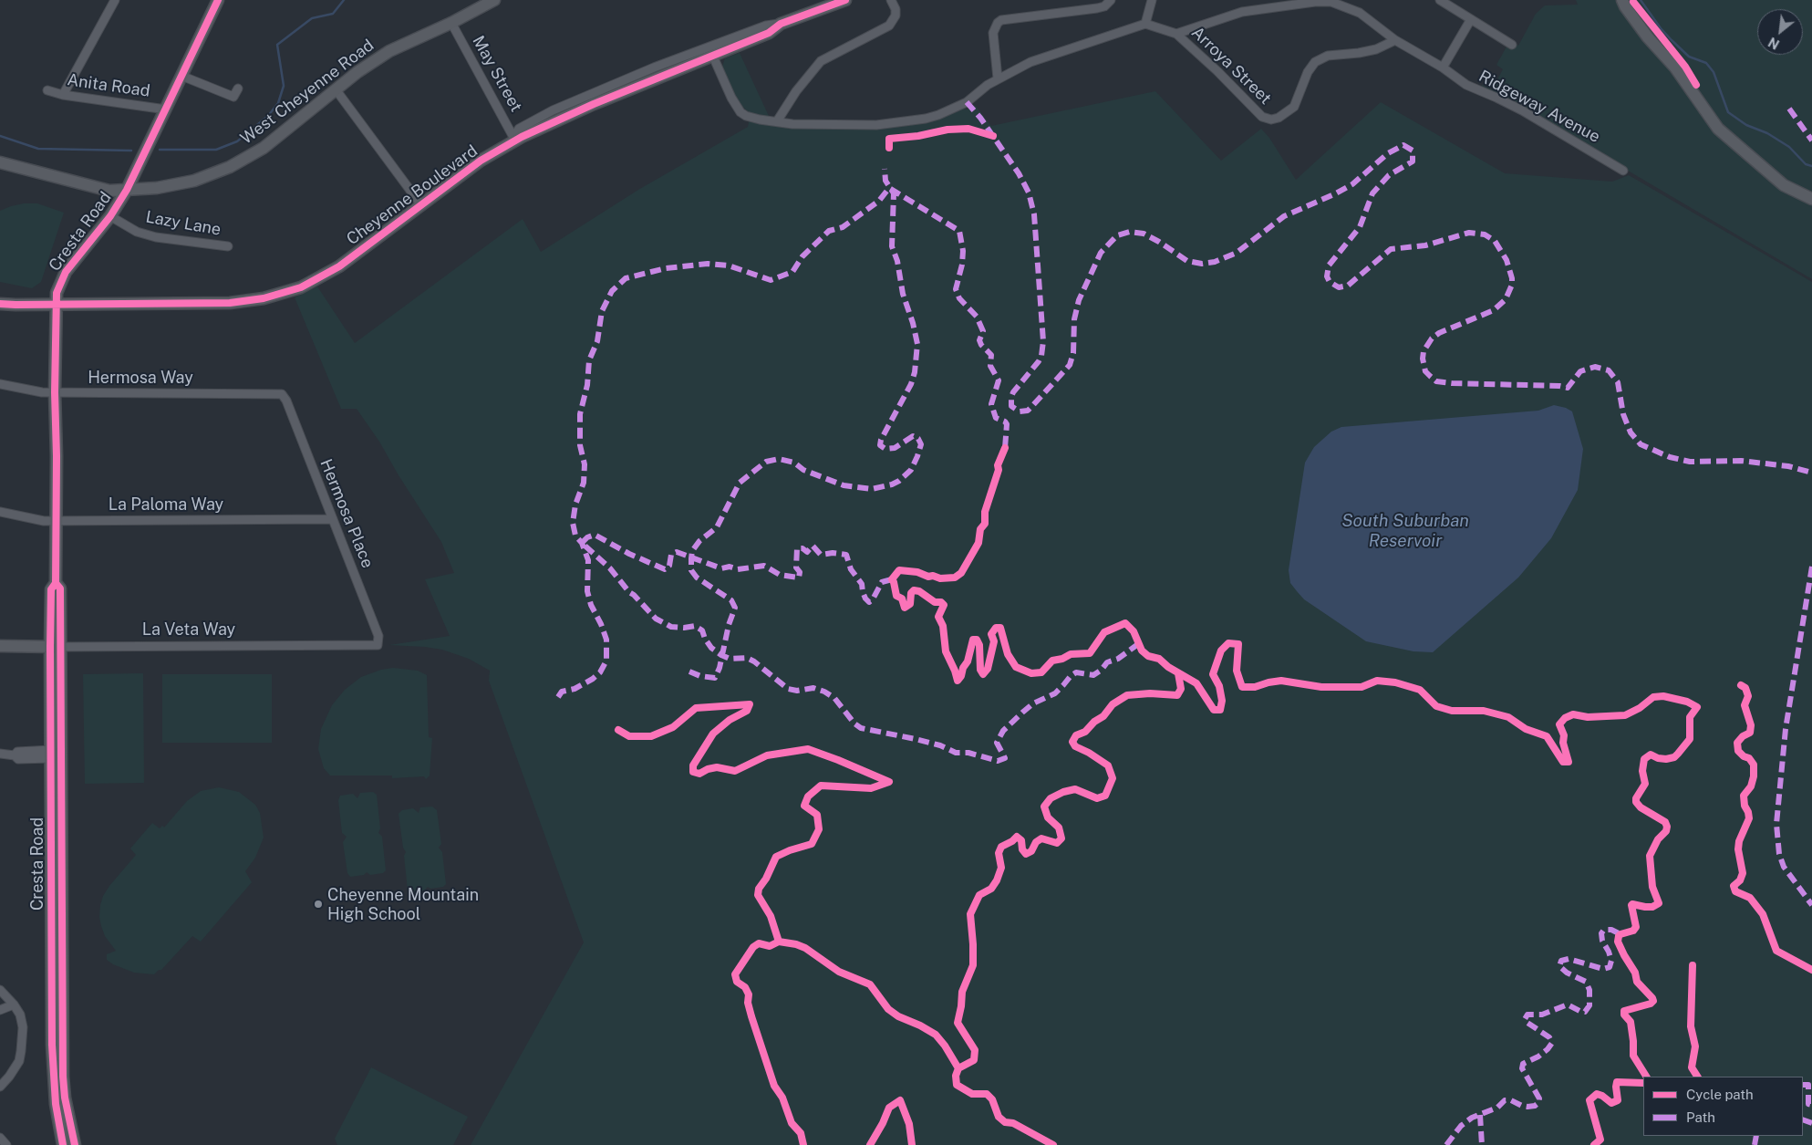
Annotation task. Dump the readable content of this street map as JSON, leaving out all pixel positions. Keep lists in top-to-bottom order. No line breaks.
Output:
{"streets":{"main road":["West Cheyenne Road","Cheyenne Boulevard","Cresta Road","La Veta Way"],"street":["Arroya Street","May Street","Anita Road","Ridgeway Avenue","Lazy Lane","Hermosa Way","La Paloma Way","Hermosa Place"]},"crossings":[["Arroya Street","Ridgeway Avenue"],["May Street","West Cheyenne Road"],["May Street","Cheyenne Boulevard"],["Anita Road","Cresta Road"],["West Cheyenne Road","Cresta Road"],["Cheyenne Boulevard","Cresta Road"],["Lazy Lane","Cresta Road"],["Cresta Road","Hermosa Way"],["Cresta Road","La Paloma Way"],["Cresta Road","La Veta Way"],["Hermosa Way","Hermosa Place"],["La Paloma Way","Hermosa Place"],["Hermosa Place","La Veta Way"]],"water":["South Suburban Reservoir"],"places":["Cheyenne Mountain High School"],"legend":["Cycle path","Path"],"north":"bottom left"}
